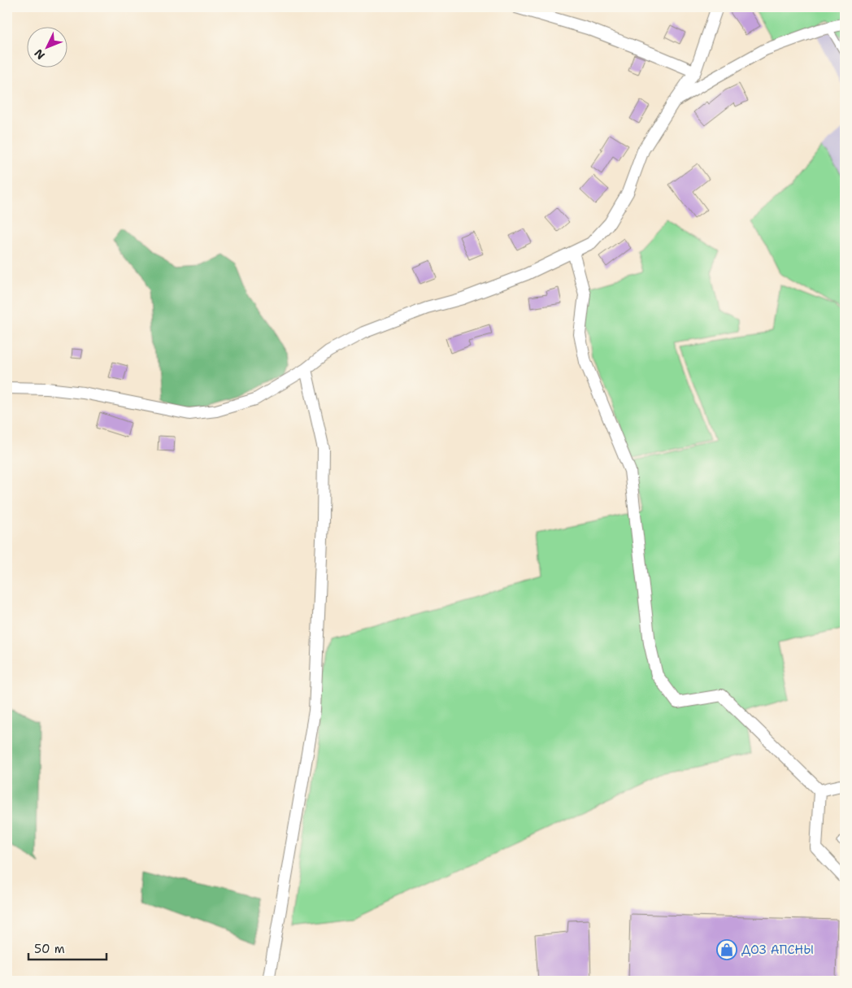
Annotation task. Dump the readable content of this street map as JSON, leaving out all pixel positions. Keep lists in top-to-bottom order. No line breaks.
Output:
{"places":{"shop":["ДОЗ АПСНЫ"]},"scale_bar":"50 m","north":"bottom left"}
